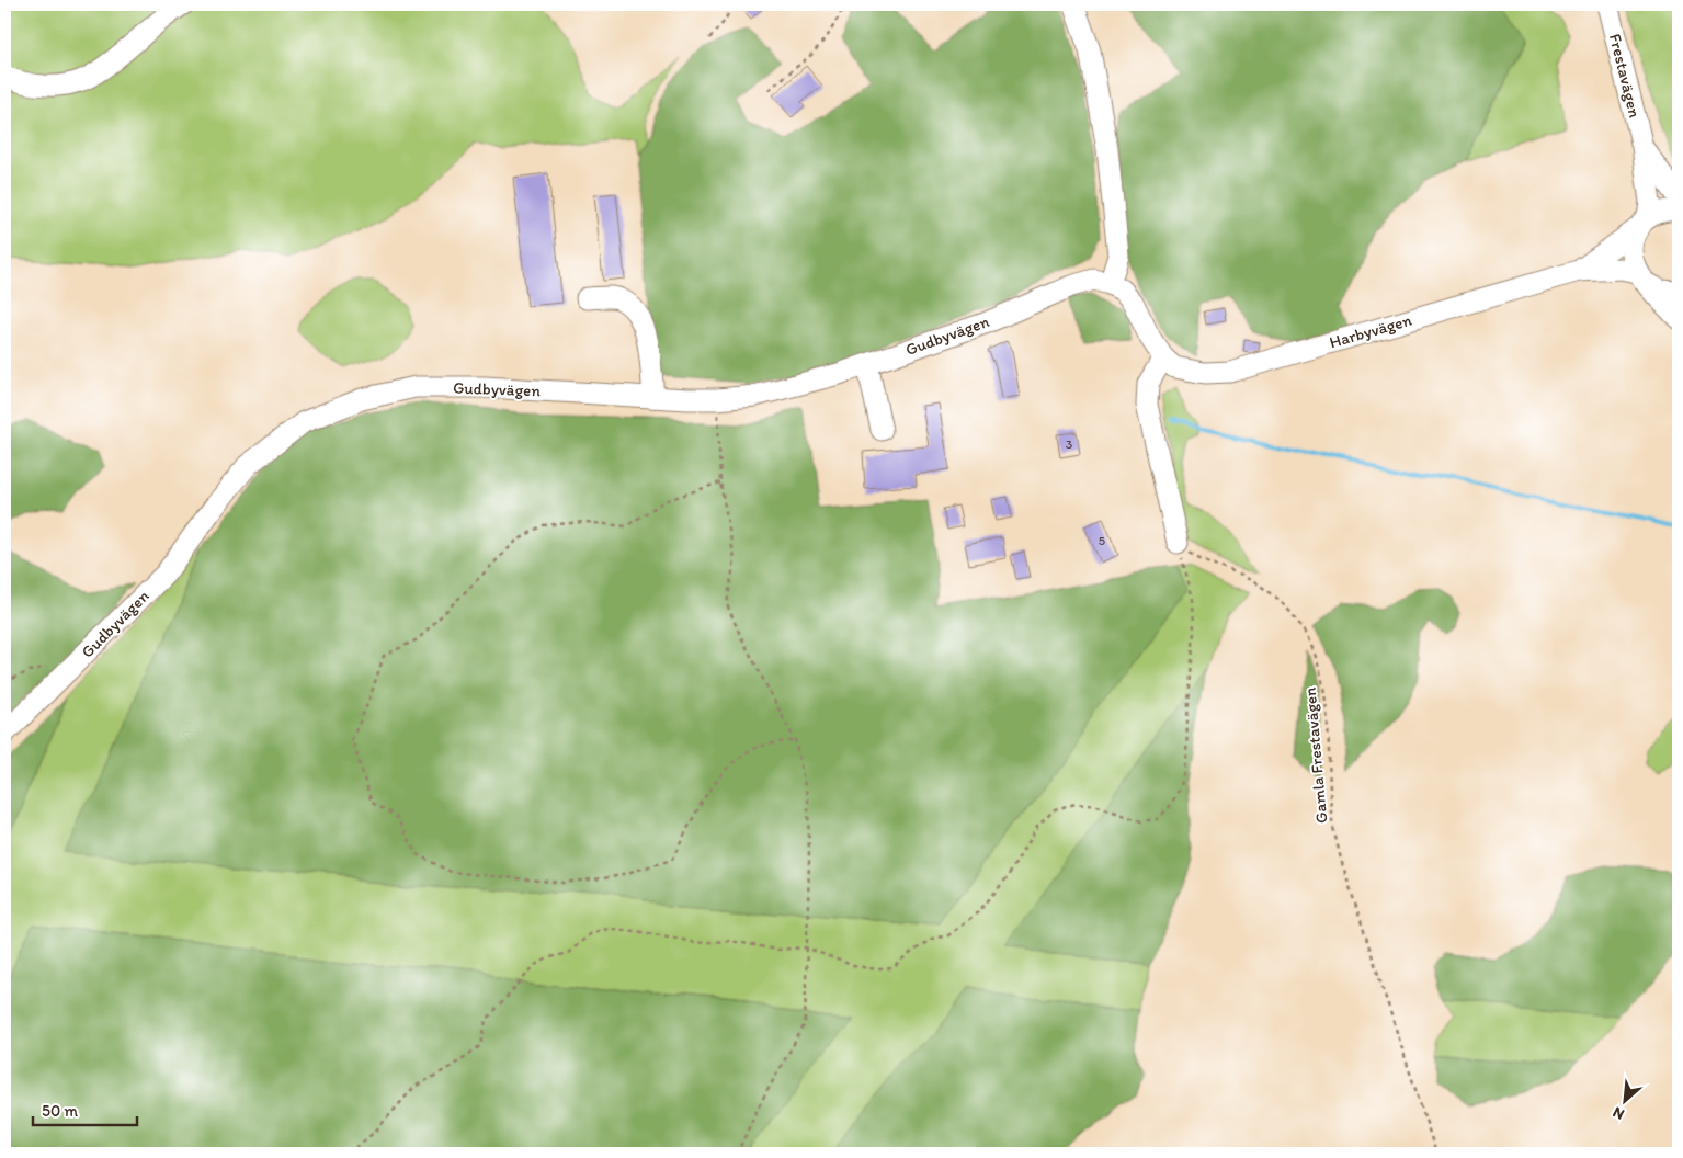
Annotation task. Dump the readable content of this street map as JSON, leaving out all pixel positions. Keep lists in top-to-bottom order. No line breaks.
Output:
{"streets":{"street":["Frestavägen","Harbyvägen","Gudbyvägen"],"path":["Gamla Frestavägen"]},"crossings":[["Frestavägen","Harbyvägen"]],"house_numbers":["3","5"],"scale_bar":"50 m","north":"bottom left"}
